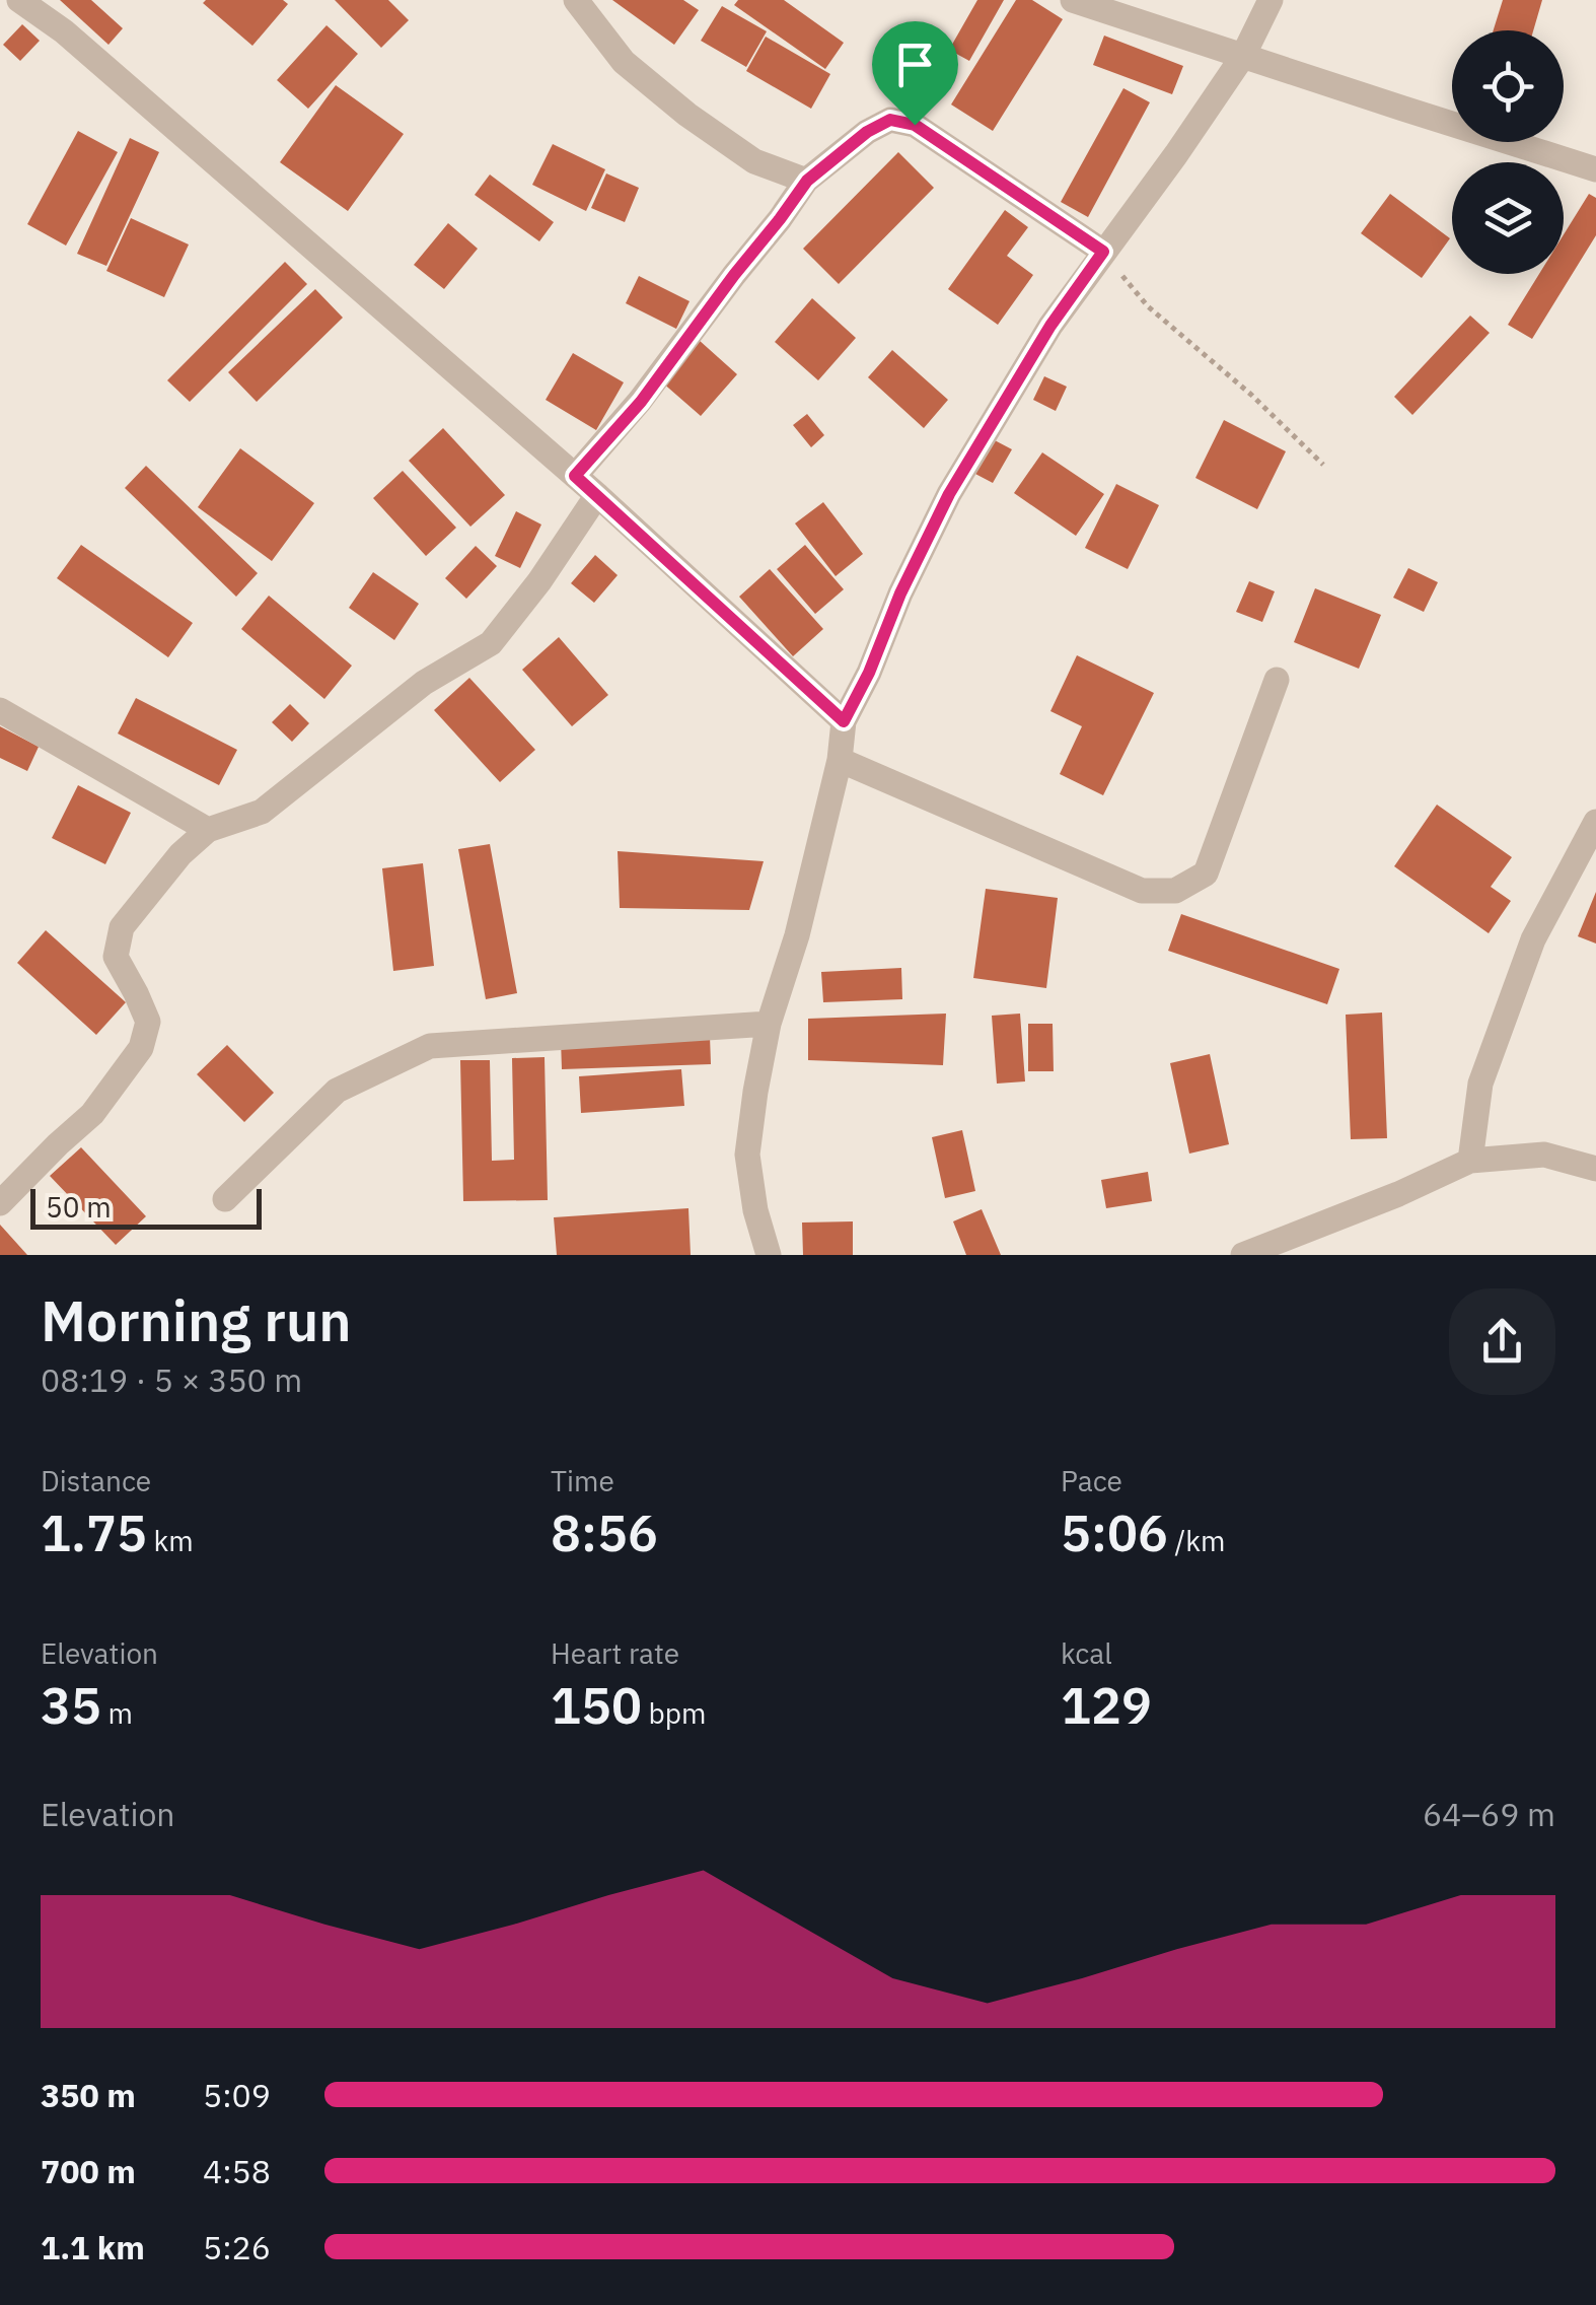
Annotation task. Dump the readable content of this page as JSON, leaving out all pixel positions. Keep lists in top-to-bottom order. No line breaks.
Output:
{"scale_bar":"50 m","page":{"scale":"50 m","heading":["Morning run","08:19 · 5 × 350 m"],"stats":[["Distance","1.75 km"],["Time","8:56"],["Pace","5:06 /km"],["Elevation","35 m"],["Heart rate","150 bpm"],["kcal","129"]],"chart":["Elevation","64–69 m"],"list":[{"name":"350 m","note":"5:09"},{"name":"700 m","note":"4:58"},{"name":"1.1 km","note":"5:26"}]}}
